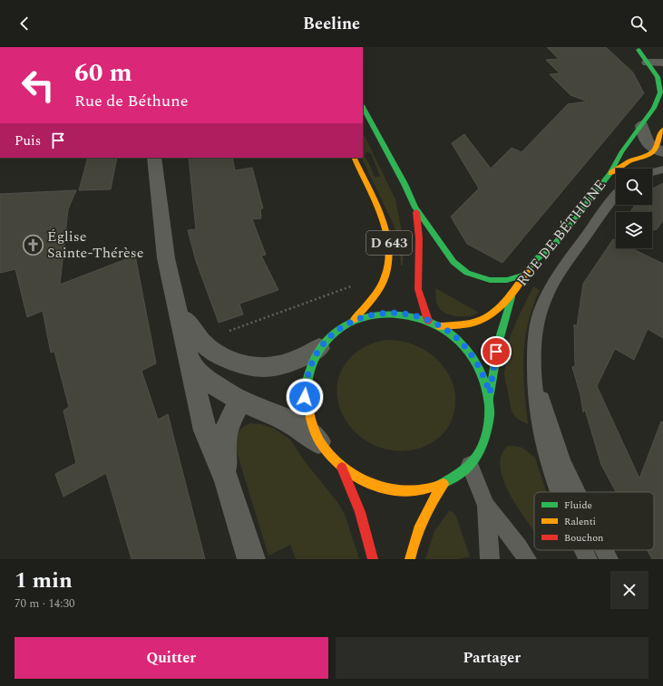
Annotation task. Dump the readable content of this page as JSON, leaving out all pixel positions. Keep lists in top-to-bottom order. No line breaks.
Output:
{"streets":{"main road":["RUE DE BÉTHUNE","D 643"]},"crossings":[["RUE DE BÉTHUNE","D 643"]],"places":{"church":["Église Sainte-Thérèse"]},"legend":["Fluide","Ralenti","Bouchon"],"page":{"header":"Beeline","turn":["60 m","Rue de Béthune"],"then":"Puis","heading":["1 min","70 m · 14:30"],"buttons":["Quitter","Partager"]}}
